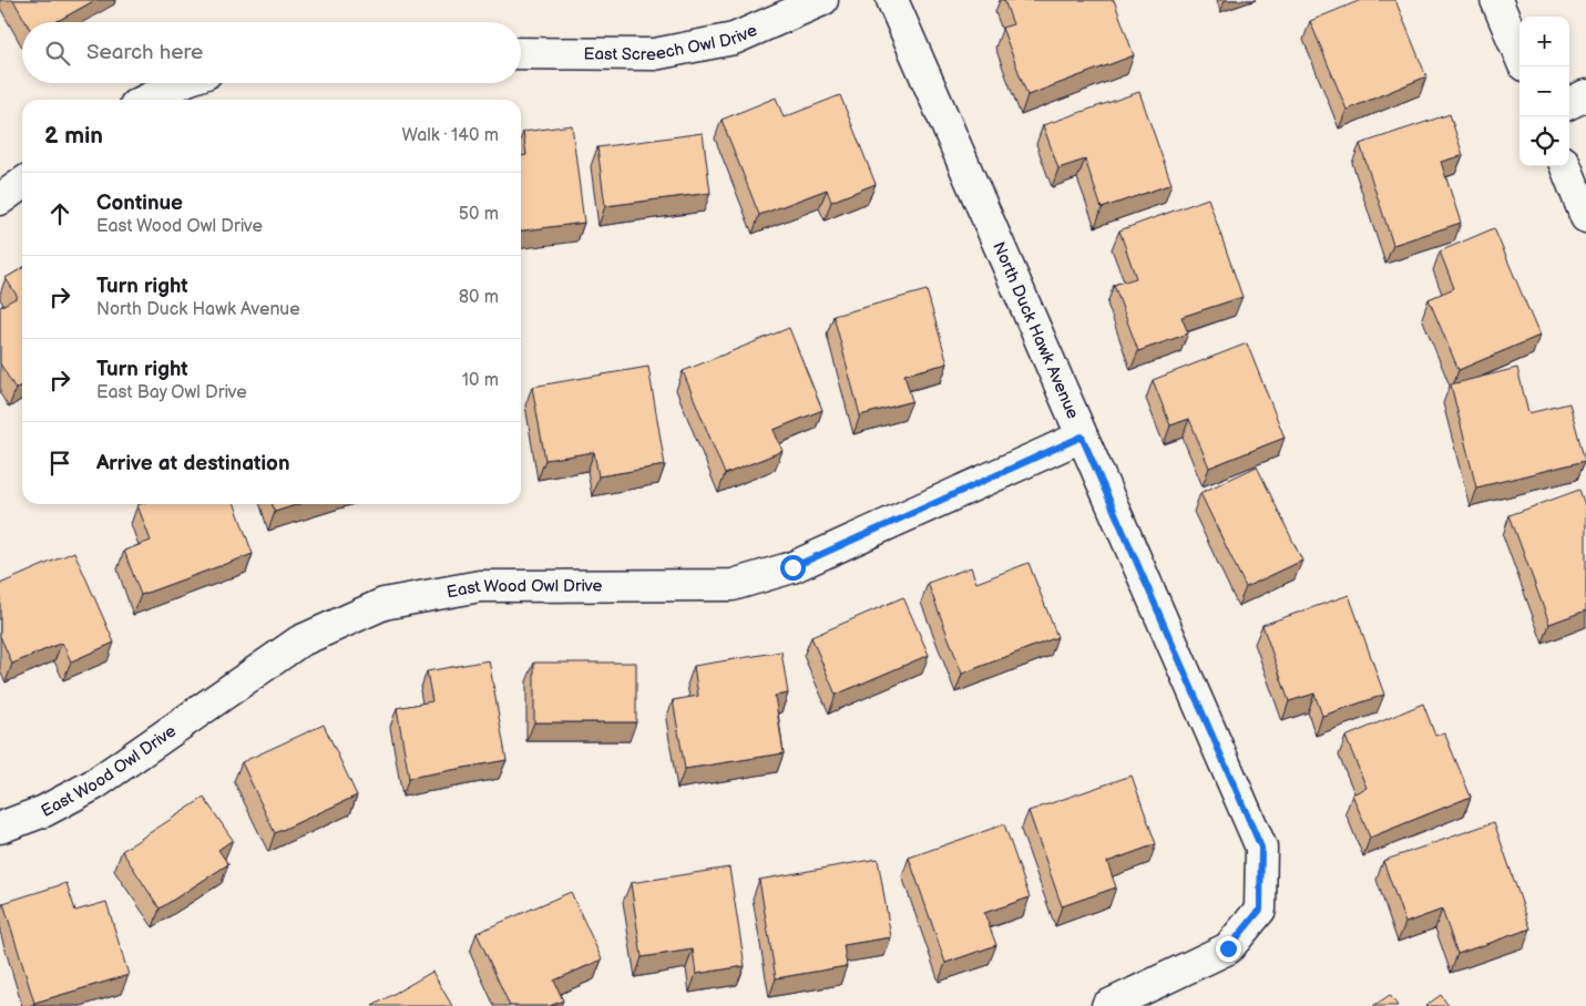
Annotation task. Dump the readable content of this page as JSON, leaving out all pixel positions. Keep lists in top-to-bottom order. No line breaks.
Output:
{"streets":{"street":["East Screech Owl Drive","North Duck Hawk Avenue","East Wood Owl Drive"]},"crossings":[["North Duck Hawk Avenue","East Wood Owl Drive"]],"page":{"map_buttons":["+","−"],"search":"Search here","heading":["2 min","Walk · 140 m"],"list":[["Continue","East Wood Owl Drive","50 m"],["Turn right","North Duck Hawk Avenue","80 m"],["Turn right","East Bay Owl Drive","10 m"],"Arrive at destination"]}}
